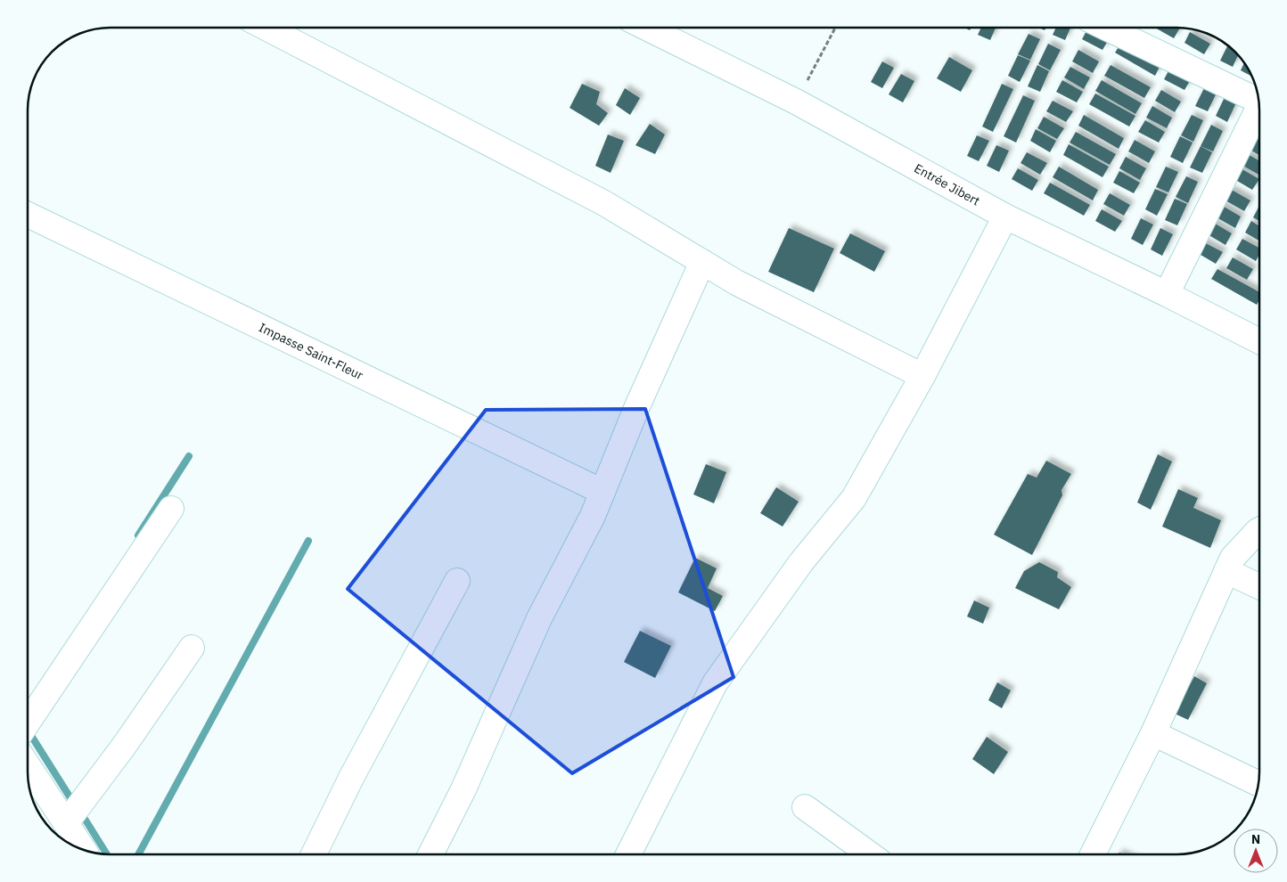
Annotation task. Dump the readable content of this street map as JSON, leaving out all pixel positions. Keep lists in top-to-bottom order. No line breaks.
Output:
{"streets":{"street":["Entrée Jibert","Impasse Saint-Fleur"]},"north":"top"}
